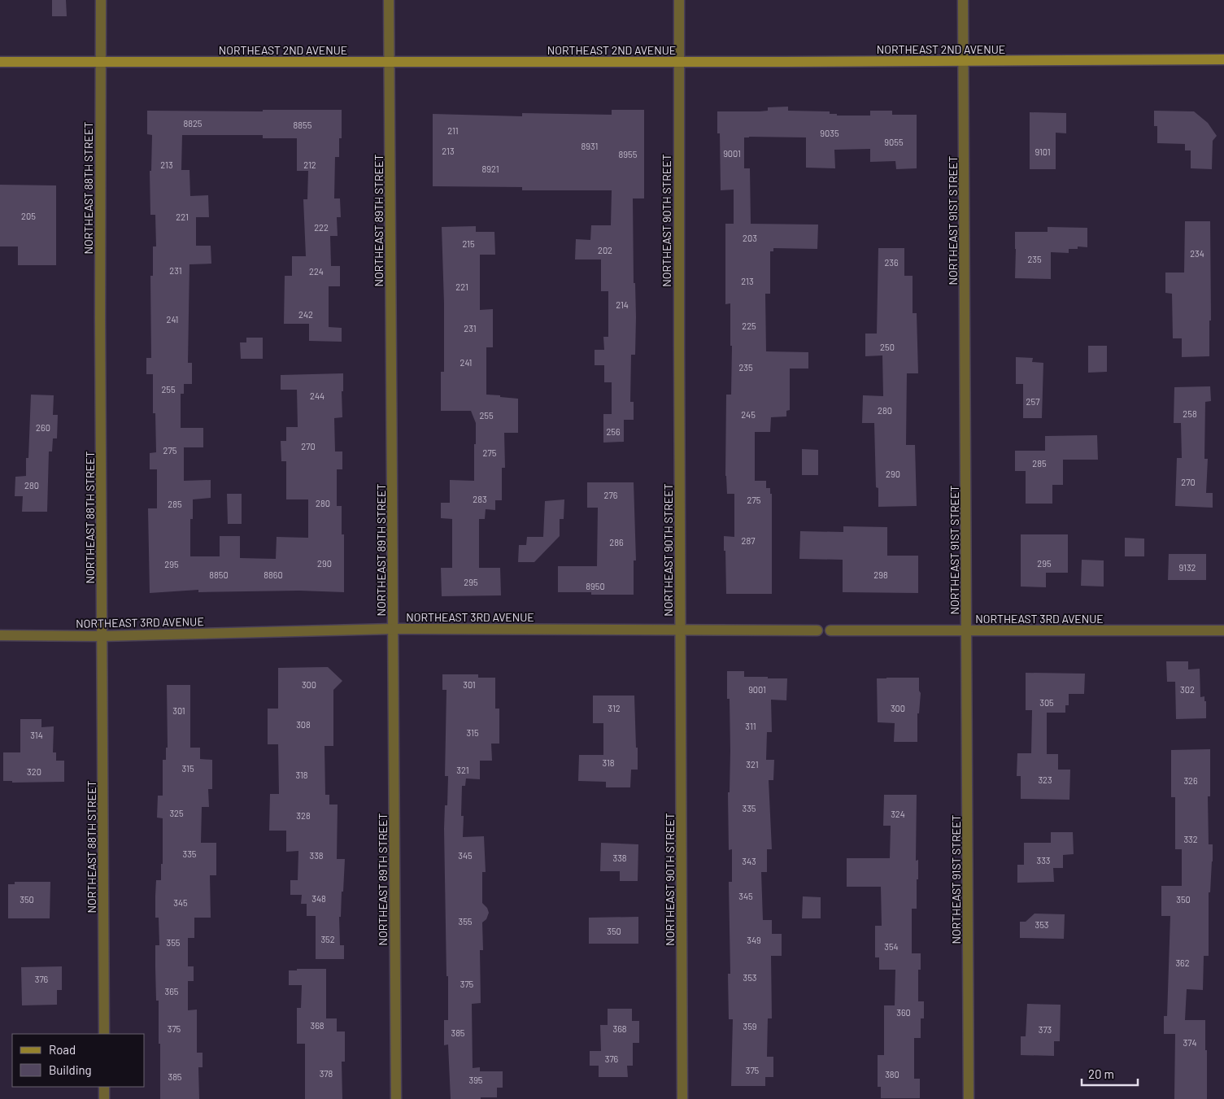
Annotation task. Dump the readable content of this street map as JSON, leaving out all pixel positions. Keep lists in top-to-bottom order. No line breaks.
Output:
{"streets":{"main road":["NORTHEAST 2ND AVENUE"],"street":["NORTHEAST 88TH STREET","NORTHEAST 89TH STREET","NORTHEAST 90TH STREET","NORTHEAST 91ST STREET","NORTHEAST 3RD AVENUE"]},"crossings":[["NORTHEAST 2ND AVENUE","NORTHEAST 88TH STREET"],["NORTHEAST 2ND AVENUE","NORTHEAST 89TH STREET"],["NORTHEAST 2ND AVENUE","NORTHEAST 90TH STREET"],["NORTHEAST 2ND AVENUE","NORTHEAST 91ST STREET"],["NORTHEAST 88TH STREET","NORTHEAST 3RD AVENUE"],["NORTHEAST 89TH STREET","NORTHEAST 3RD AVENUE"],["NORTHEAST 90TH STREET","NORTHEAST 3RD AVENUE"],["NORTHEAST 91ST STREET","NORTHEAST 3RD AVENUE"]],"house_numbers":["8825","8855","211","9035","9055","8931","213","9101","9001","8955","213","212","8921","205","221","222","203","215","202","234","235","236","231","224","213","221","214","242","241","225","231","250","241","235","255","244","257","280","258","245","255","260","256","270","275","275","285","290","270","280","276","283","275","280","285","287","286","290","295","295","9132","8850","8860","298","295","8950","300","301","9001","302","305","312","300","301","308","311","315","314","318","321","315","321","320","318","323","326","335","325","324","328","332","335","338","345","338","333","343","345","348","350","350","345","355","353","350","352","349","355","354","362","353","376","375","365","360","368","359","375","368","373","385","374","376","375","378","380","385","395"],"legend":["Road","Building"],"scale_bar":"20 m"}
